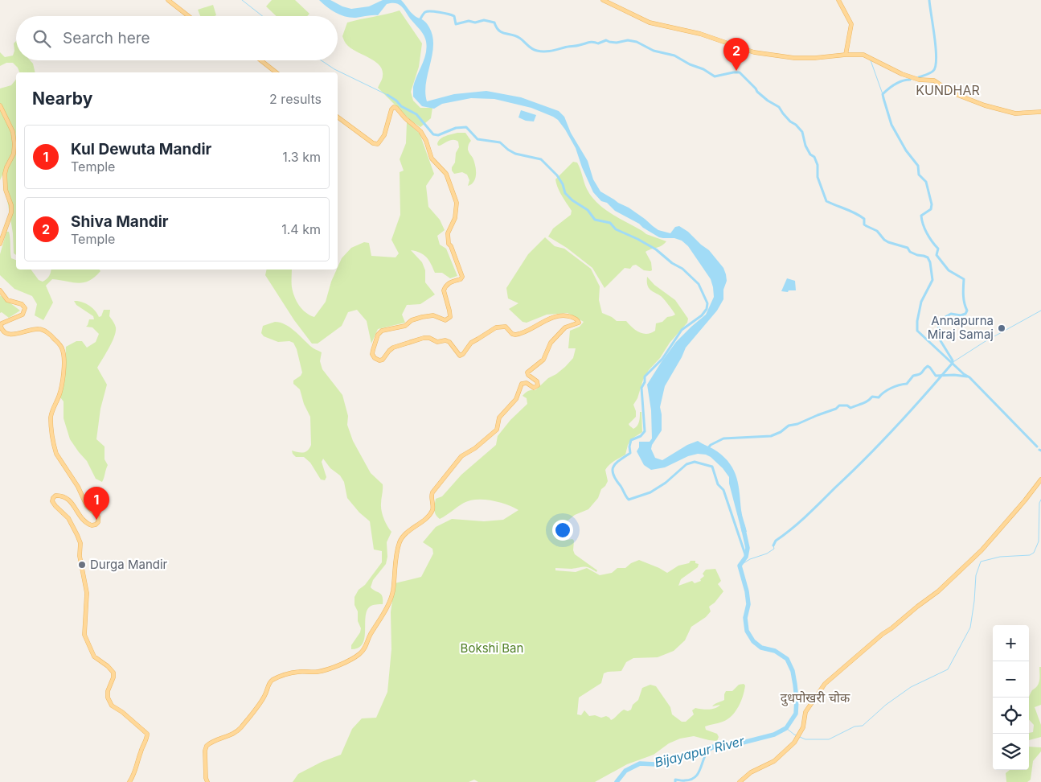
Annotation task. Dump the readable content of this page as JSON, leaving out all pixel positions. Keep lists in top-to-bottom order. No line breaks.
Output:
{"districts":["KUNDHAR","दुधपोखरी चोक"],"water":["Bijayapur River"],"parks":["Bokshi Ban"],"places":["Annapurna Miraj Samaj","Durga Mandir"],"page":{"search":"Search here","pins":["2","1"],"heading":["Nearby","2 results"],"list":[{"mark":"1","name":"Kul Dewuta Mandir","note":"Temple","value":"1.3 km"},{"mark":"2","name":"Shiva Mandir","note":"Temple","value":"1.4 km"}],"map_buttons":["+","−"]}}
